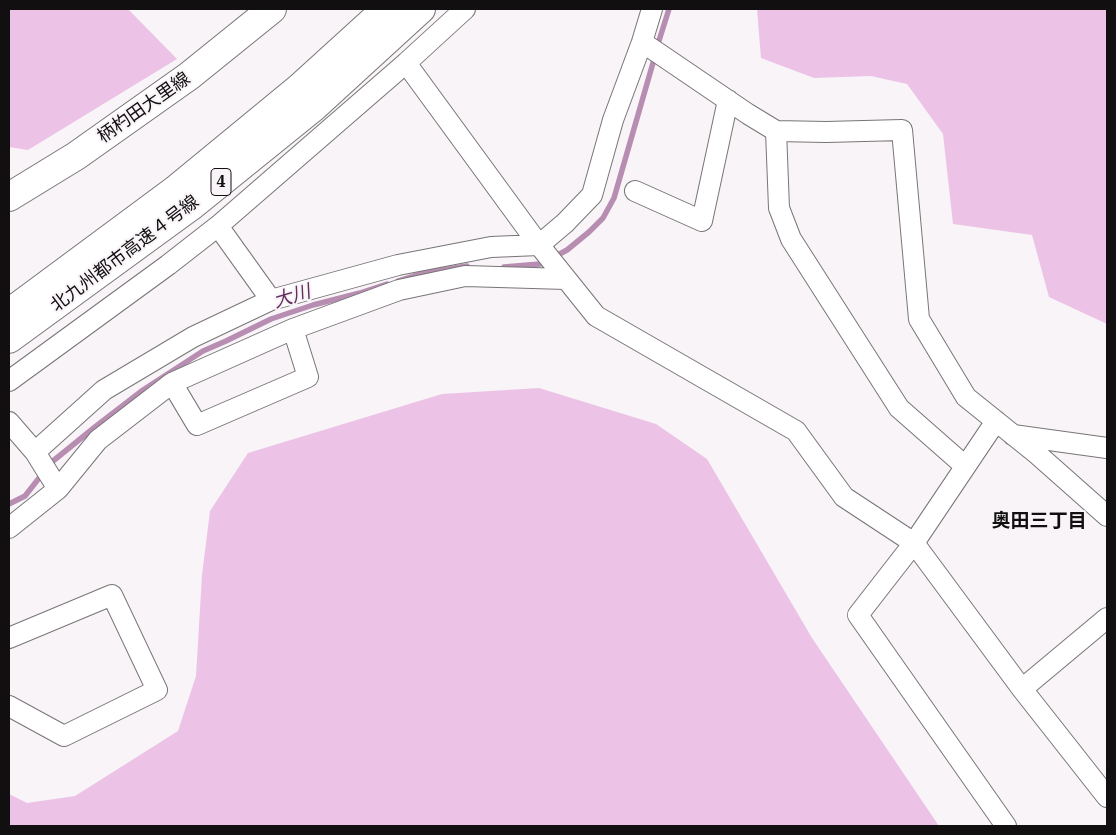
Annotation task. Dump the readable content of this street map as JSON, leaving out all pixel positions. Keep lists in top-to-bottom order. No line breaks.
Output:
{"streets":{"main road":["柄杓田大里線","4","北九州都市高速４号線"]},"districts":["奥田三丁目"],"water":["大川"]}
